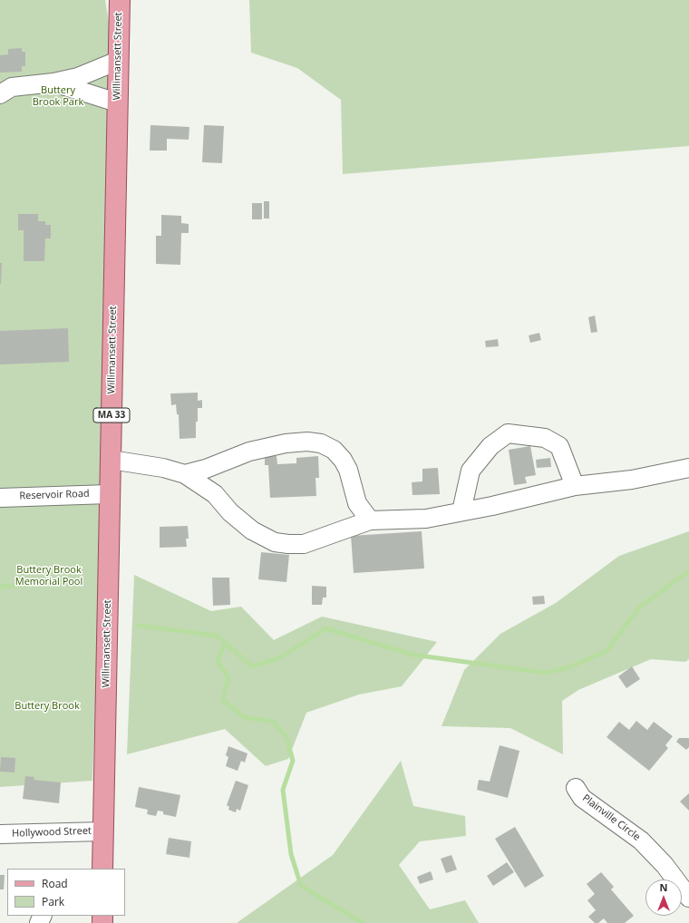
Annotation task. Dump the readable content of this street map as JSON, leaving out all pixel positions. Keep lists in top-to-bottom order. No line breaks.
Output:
{"streets":{"main road":["Willimansett Street","MA 33"],"street":["Reservoir Road","Plainville Circle","Hollywood Street"]},"crossings":[["Willimansett Street","MA 33"],["Willimansett Street","Reservoir Road"],["Willimansett Street","Hollywood Street"],["MA 33","Hollywood Street"]],"parks":["Buttery Brook Park","Buttery Brook Memorial Pool","Buttery Brook"],"legend":["Road","Park"],"north":"top"}
